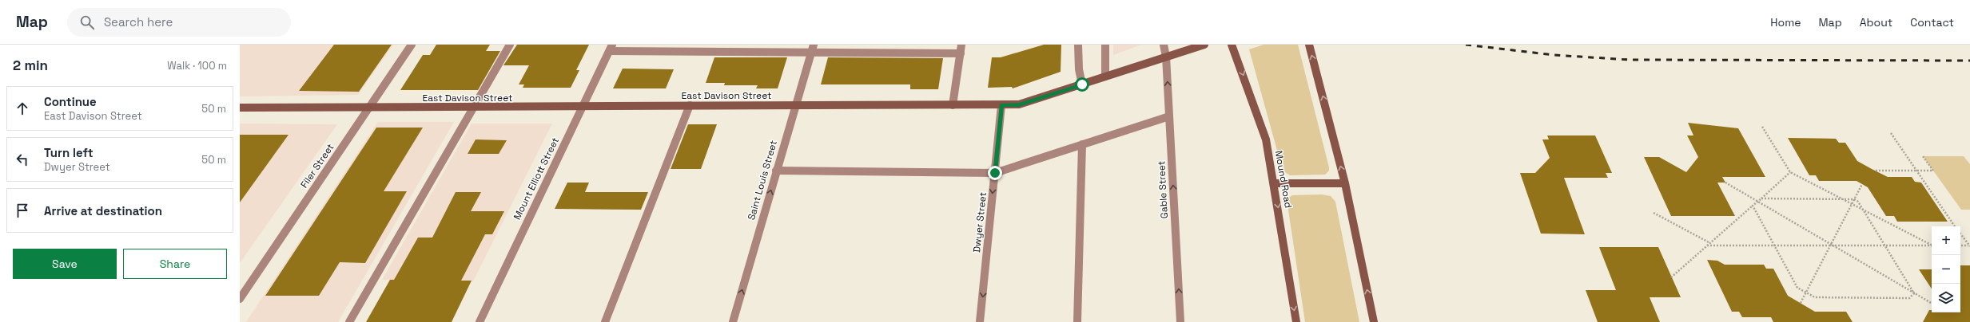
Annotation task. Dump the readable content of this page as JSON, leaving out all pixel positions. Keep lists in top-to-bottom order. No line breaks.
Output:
{"streets":{"main road":["East Davison Street","Mound Road"],"street":["Filer Street","Mount Elliott Street","Saint Louis Street","Gable Street","Dwyer Street"]},"crossings":[["East Davison Street","Filer Street"],["East Davison Street","Mount Elliott Street"],["East Davison Street","Saint Louis Street"],["East Davison Street","Gable Street"],["East Davison Street","Dwyer Street"]],"one_way":["Saint Louis Street","Gable Street","Dwyer Street"],"page":{"header":"Map","search":"Search here","nav":["Home","Map","About","Contact"],"heading":["2 min","Walk · 100 m"],"list":[["Continue","East Davison Street","50 m"],["Turn left","Dwyer Street","50 m"],"Arrive at destination"],"map_buttons":["+","−"],"buttons":["Save","Share"]}}
